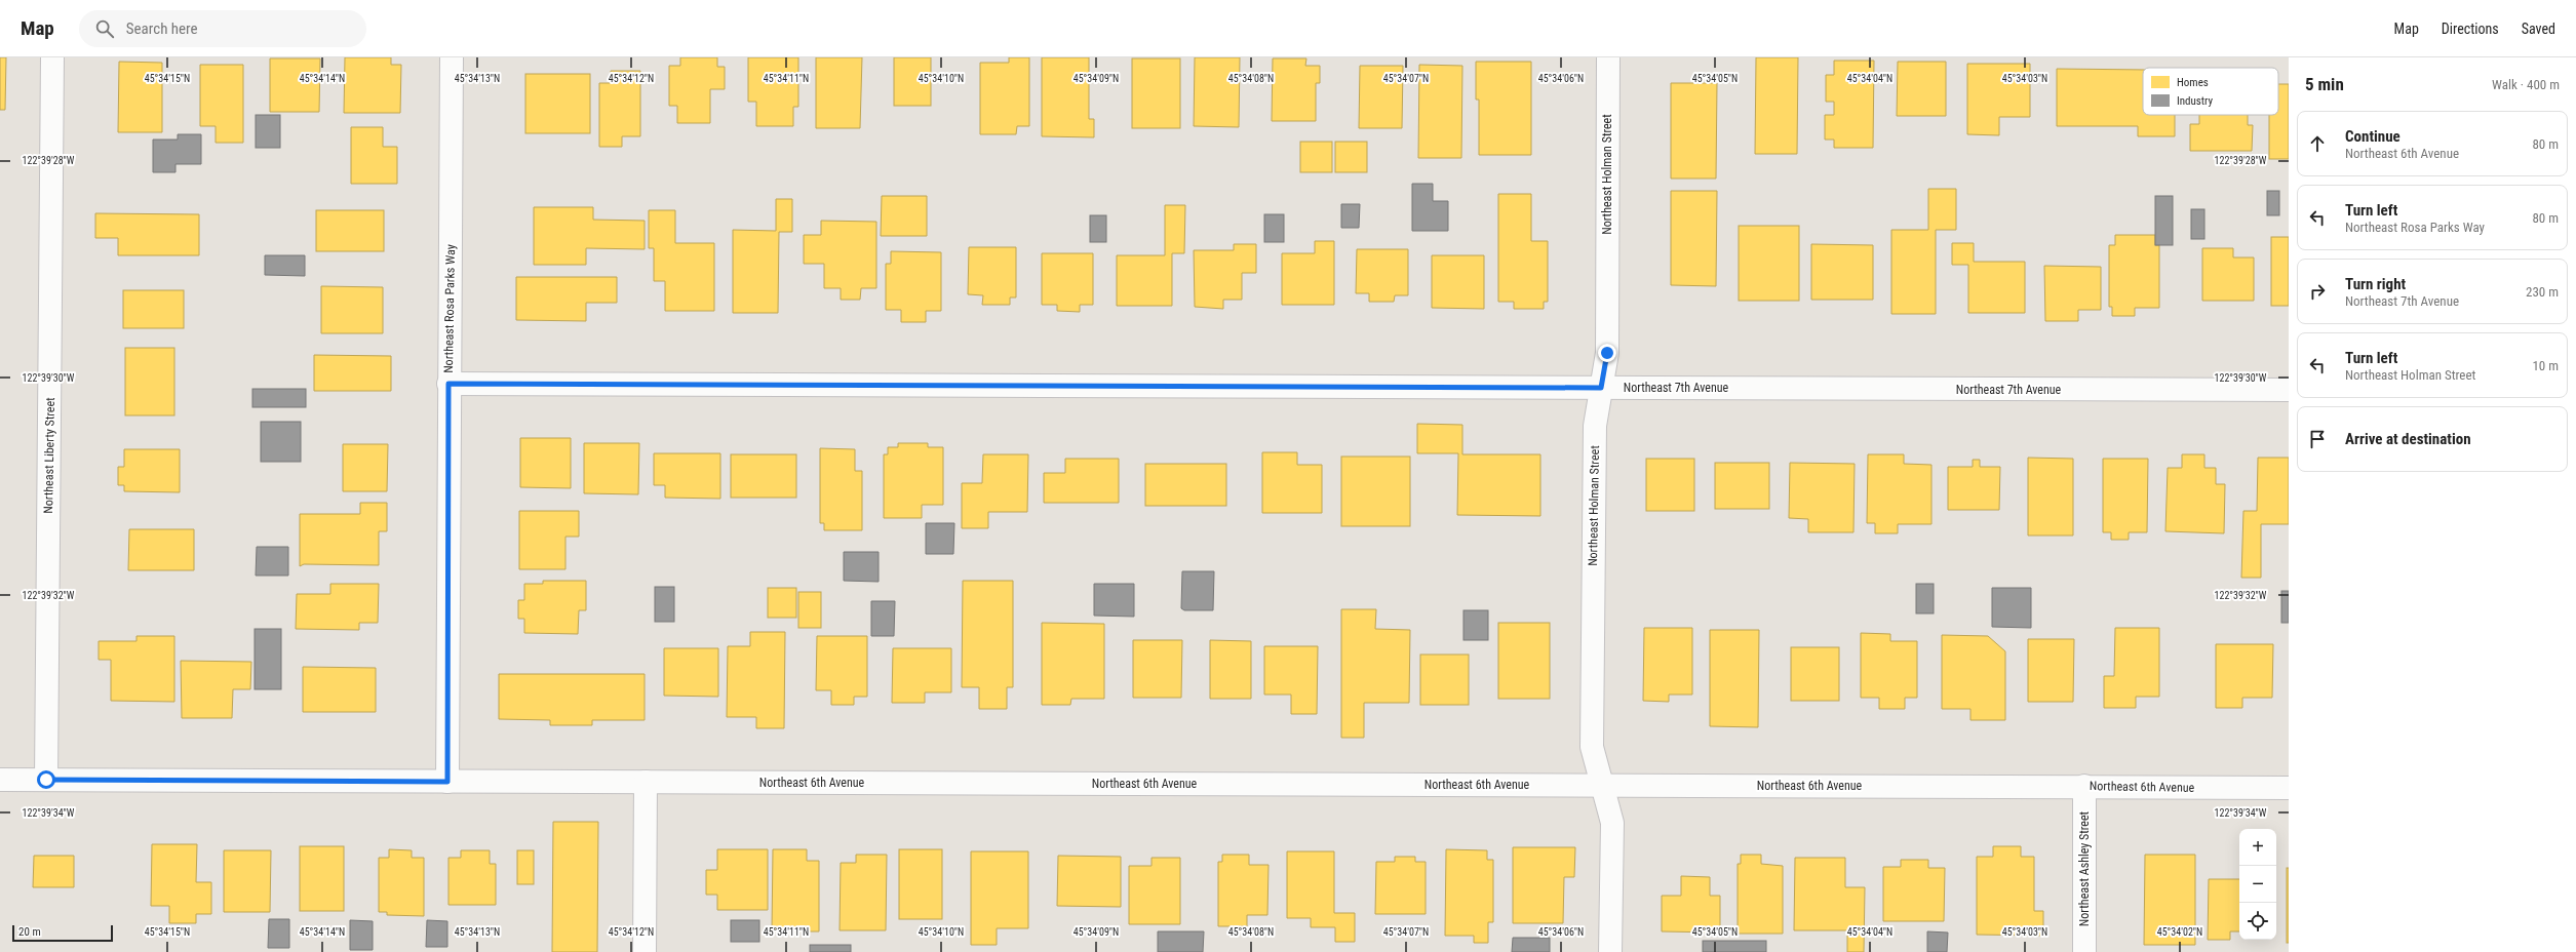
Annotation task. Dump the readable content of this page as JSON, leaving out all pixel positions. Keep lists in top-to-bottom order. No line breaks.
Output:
{"streets":{"street":["Northeast Holman Street","Northeast Rosa Parks Way","Northeast 7th Avenue","Northeast Liberty Street","Northeast 6th Avenue","Northeast Ashley Street"]},"crossings":[["Northeast Holman Street","Northeast 7th Avenue"],["Northeast Holman Street","Northeast 6th Avenue"],["Northeast Rosa Parks Way","Northeast 7th Avenue"],["Northeast Rosa Parks Way","Northeast 6th Avenue"],["Northeast Liberty Street","Northeast 6th Avenue"],["Northeast 6th Avenue","Northeast Ashley Street"]],"legend":["Homes","Industry"],"scale_bar":"20 m","page":{"header":"Map","search":"Search here","nav":["Map","Directions","Saved"],"heading":["5 min","Walk · 400 m"],"list":[["Continue","Northeast 6th Avenue","80 m"],["Turn left","Northeast Rosa Parks Way","80 m"],["Turn right","Northeast 7th Avenue","230 m"],["Turn left","Northeast Holman Street","10 m"],"Arrive at destination"],"map_buttons":["+","−"],"scale":"20 m"},"coordinates":["45°34'15\"N","45°34'14\"N","45°34'13\"N","45°34'12\"N","45°34'11\"N","45°34'10\"N","45°34'09\"N","45°34'08\"N","45°34'07\"N","45°34'06\"N","45°34'05\"N","45°34'04\"N","45°34'03\"N","122°39'28\"W","122°39'30\"W","122°39'32\"W","122°39'34\"W","45°34'02\"N"]}
